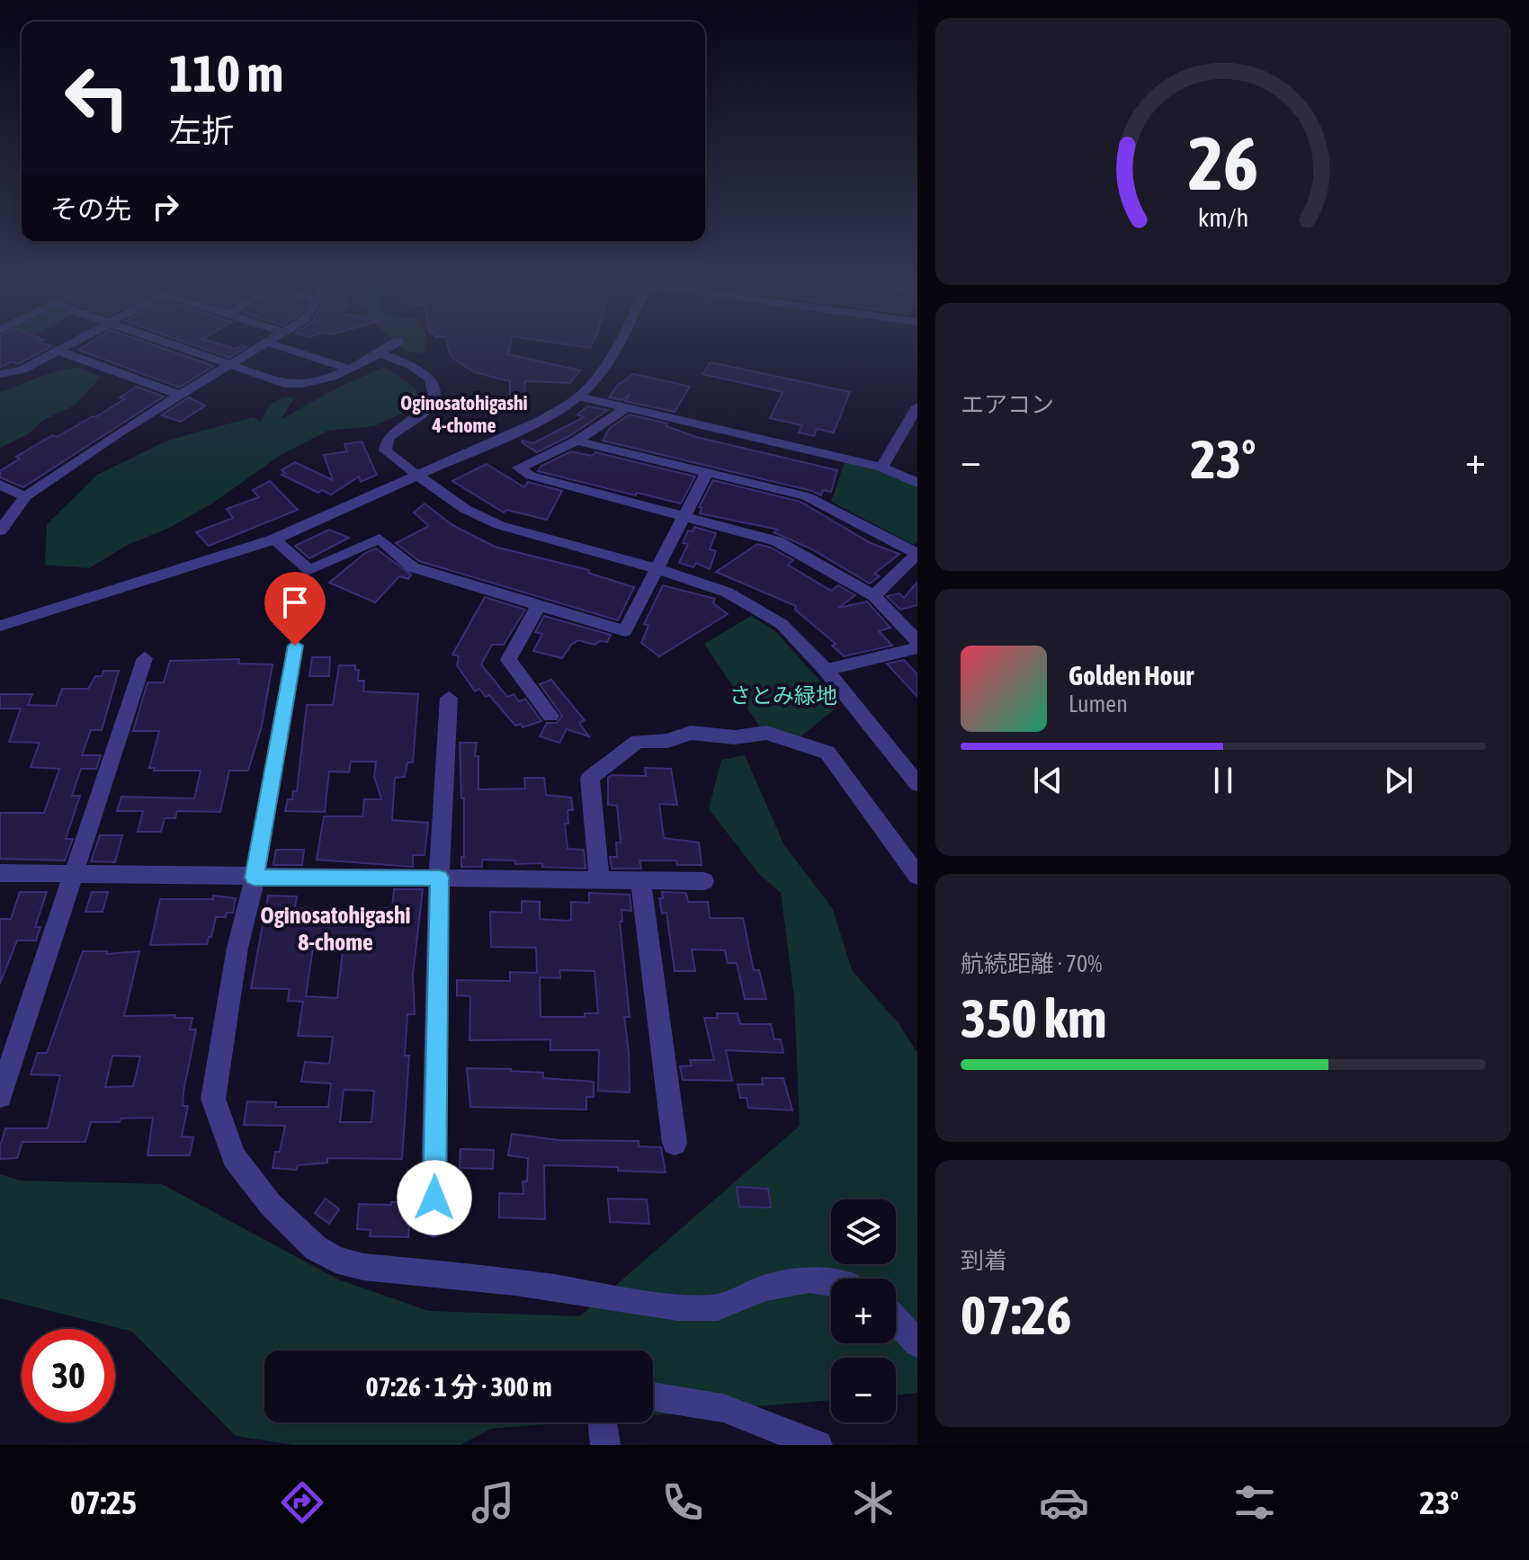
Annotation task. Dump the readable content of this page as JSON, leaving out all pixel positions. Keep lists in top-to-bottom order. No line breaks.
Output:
{"districts":["Oginosatohigashi 4-chome","Oginosatohigashi 8-chome"],"parks":["さとみ緑地"],"page":{"turn":["110 m","左折"],"then":"その先","tile":["エアコン",["航続距離 · 70%","350 km"],["到着","07:26"]],"heat":["−","23°","+"],"song":["Golden Hour","Lumen"],"map_buttons":["+","−"],"limit":"30","trip":"07:26 · 1 分 · 300 m","tabs":["07:25","23°"],"gauge":["26","km/h"]}}
